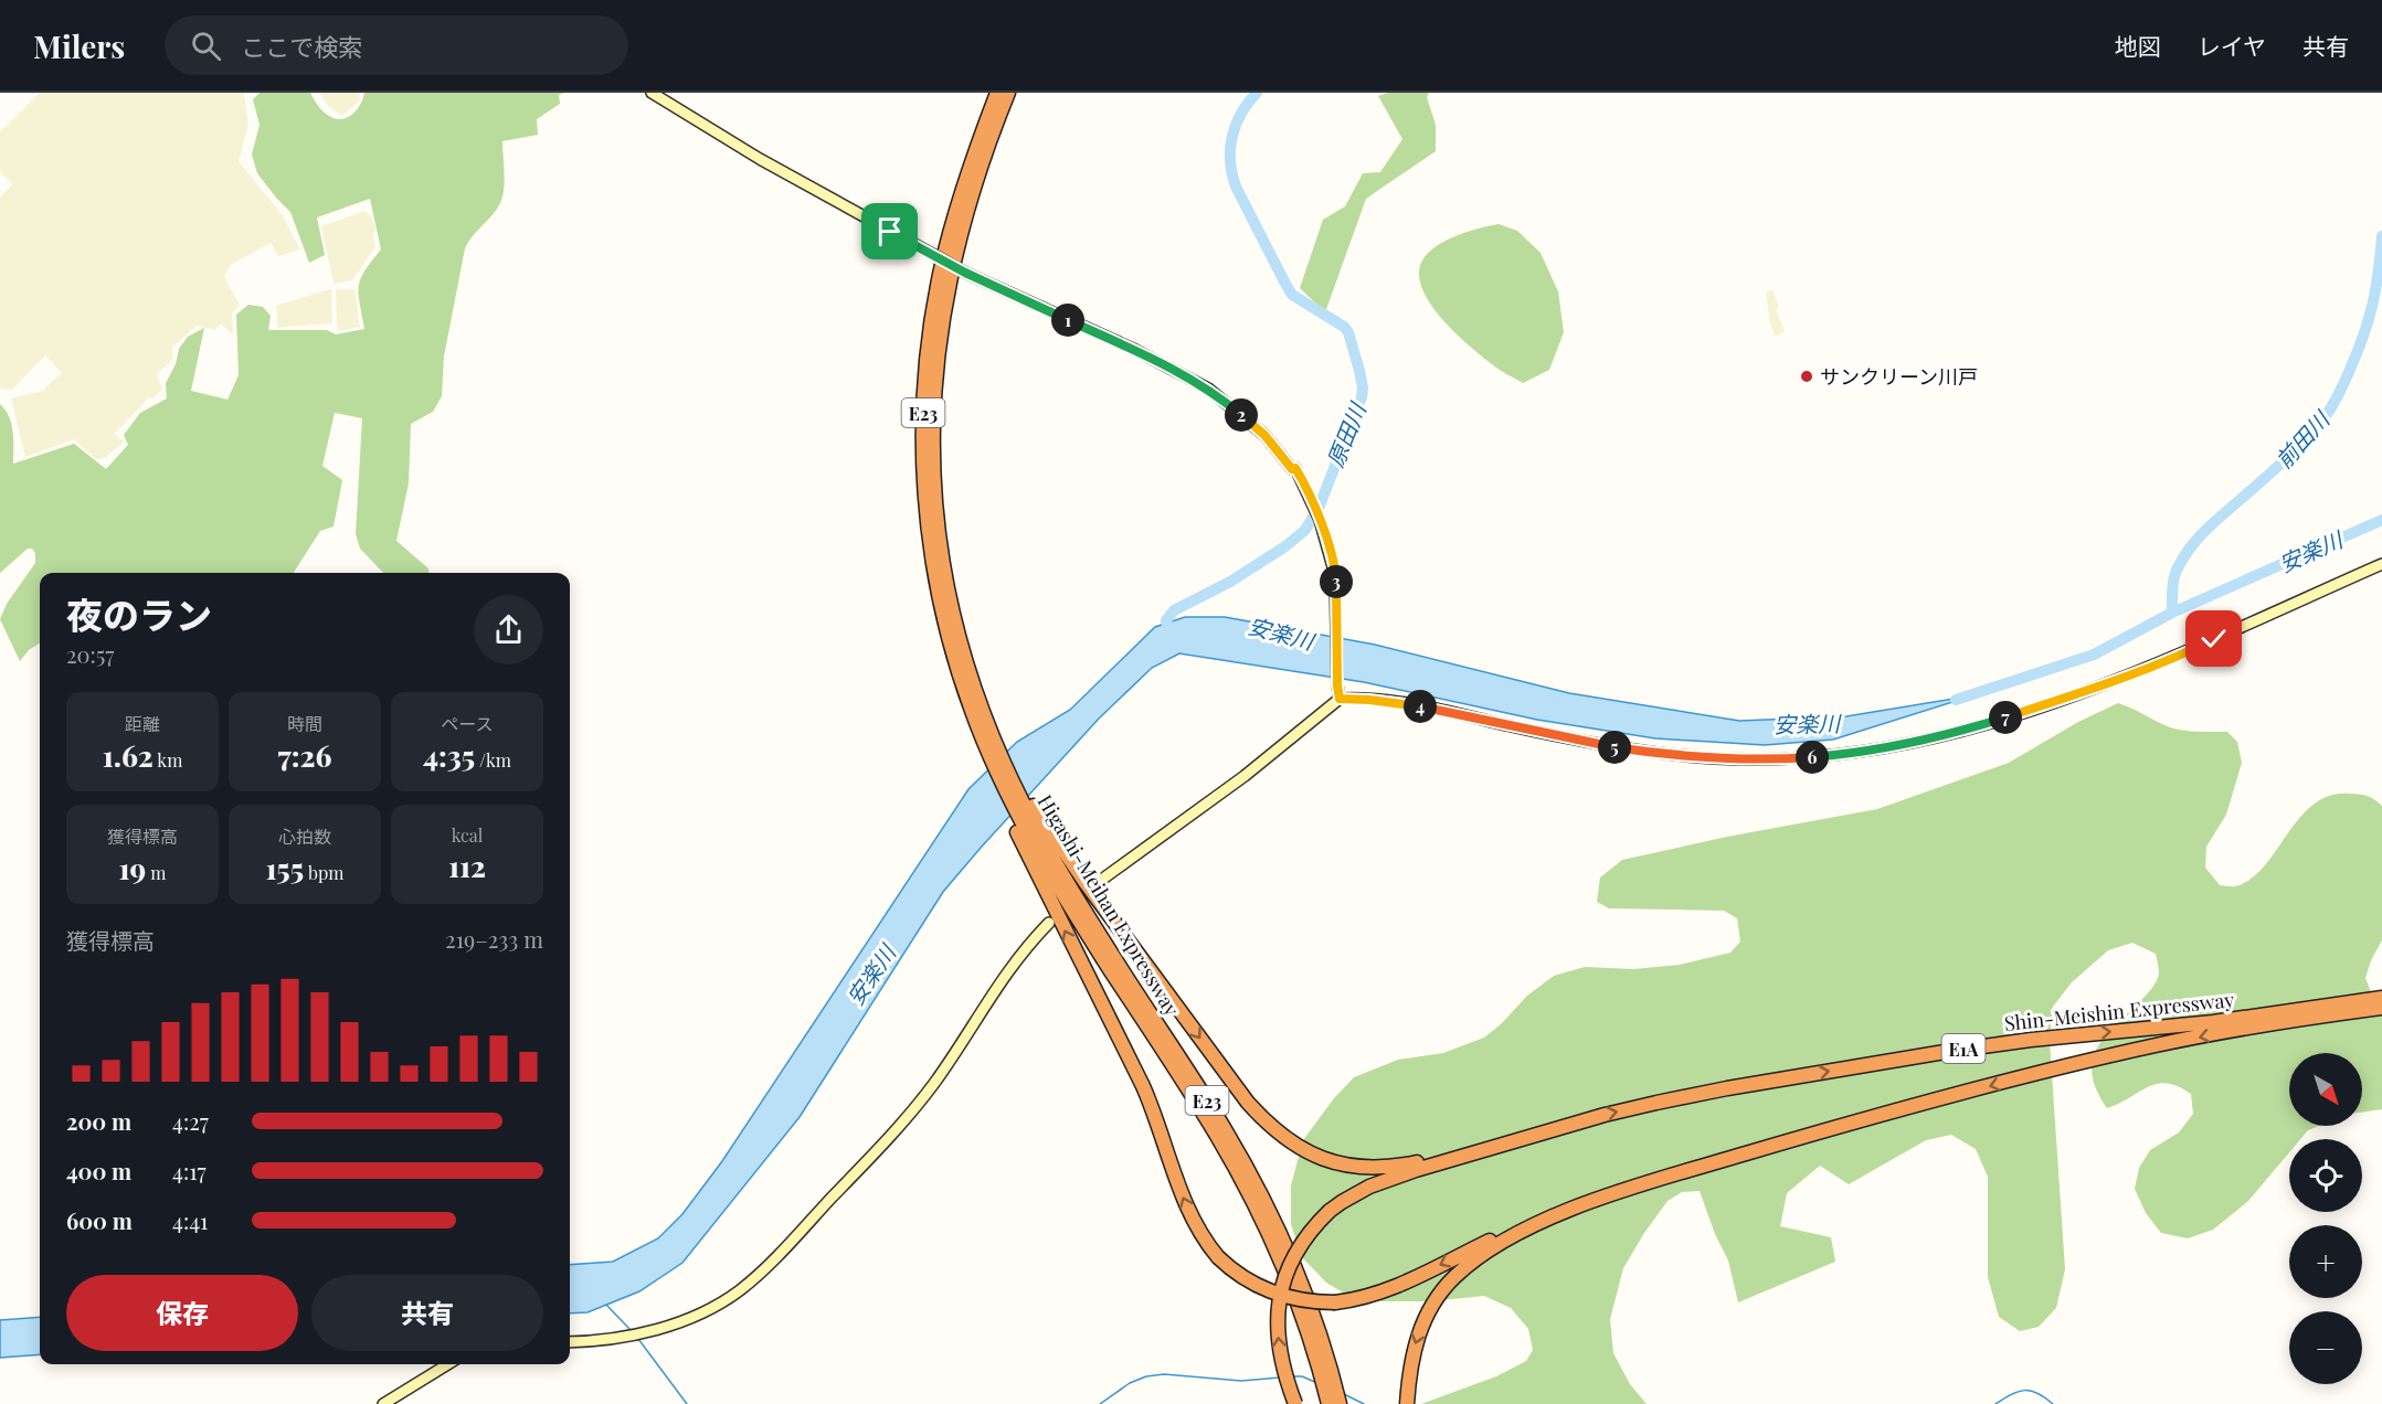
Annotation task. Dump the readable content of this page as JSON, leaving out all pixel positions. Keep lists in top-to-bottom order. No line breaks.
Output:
{"streets":{"highway":["E23","Higashi-Meihan Expressway","Shin-Meishin Expressway","E1A"]},"crossings":[["Shin-Meishin Expressway","E1A"]],"water":["原田川","前田川","安楽川"],"places":["サンクリーン川戸"],"north":"bottom right","page":{"header":"Milers","search":"ここで検索","nav":["地図","レイヤ","共有"],"pins":["1","2","3","4","7","5","6"],"heading":["夜のラン","20:57"],"stats":[["距離","1.62 km"],["時間","7:26"],["ペース","4:35 /km"],["獲得標高","19 m"],["心拍数","155 bpm"],["kcal","112"]],"chart":["獲得標高","219–233 m"],"map_buttons":["+","−"],"list":[{"name":"200 m","note":"4:27"},{"name":"400 m","note":"4:17"},{"name":"600 m","note":"4:41"}],"buttons":["保存","共有"]}}
